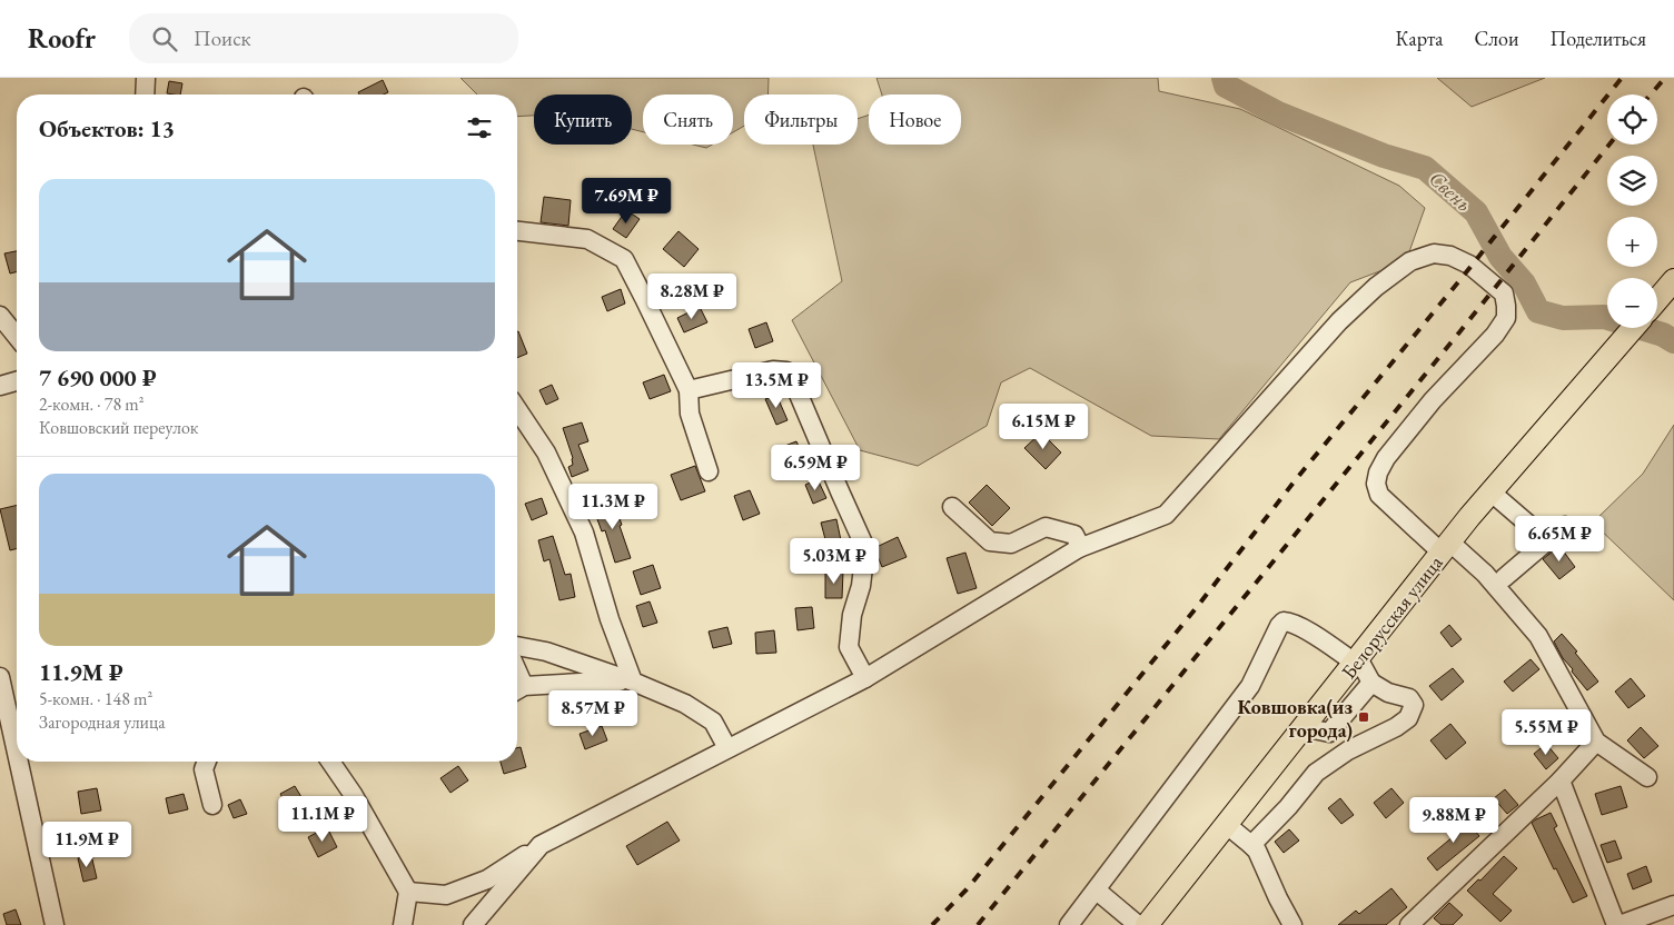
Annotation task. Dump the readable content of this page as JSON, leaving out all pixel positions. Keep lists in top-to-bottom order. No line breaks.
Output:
{"streets":{"main road":["Белорусская улица"]},"water":["Свень"],"places":{"transit":["Ковшовка(из города)"]},"page":{"header":"Roofr","search":"Поиск","nav":["Карта","Слои","Поделиться"],"map_buttons":["+","−"],"chip":["Купить","Снять","Фильтры","Новое"],"heading":"Объектов: 13","list":[{"name":"7 690 000 ₽","note":"2-комн. · 78 m² · Ковшовский переулок"},{"name":"11.9M ₽","note":"5-комн. · 148 m² · Загородная улица"}],"price":["7.69M ₽","8.28M ₽","13.5M ₽","6.15M ₽","6.59M ₽","11.3M ₽","6.65M ₽","5.03M ₽","8.57M ₽","5.55M ₽","11.1M ₽","9.88M ₽","11.9M ₽"]}}
